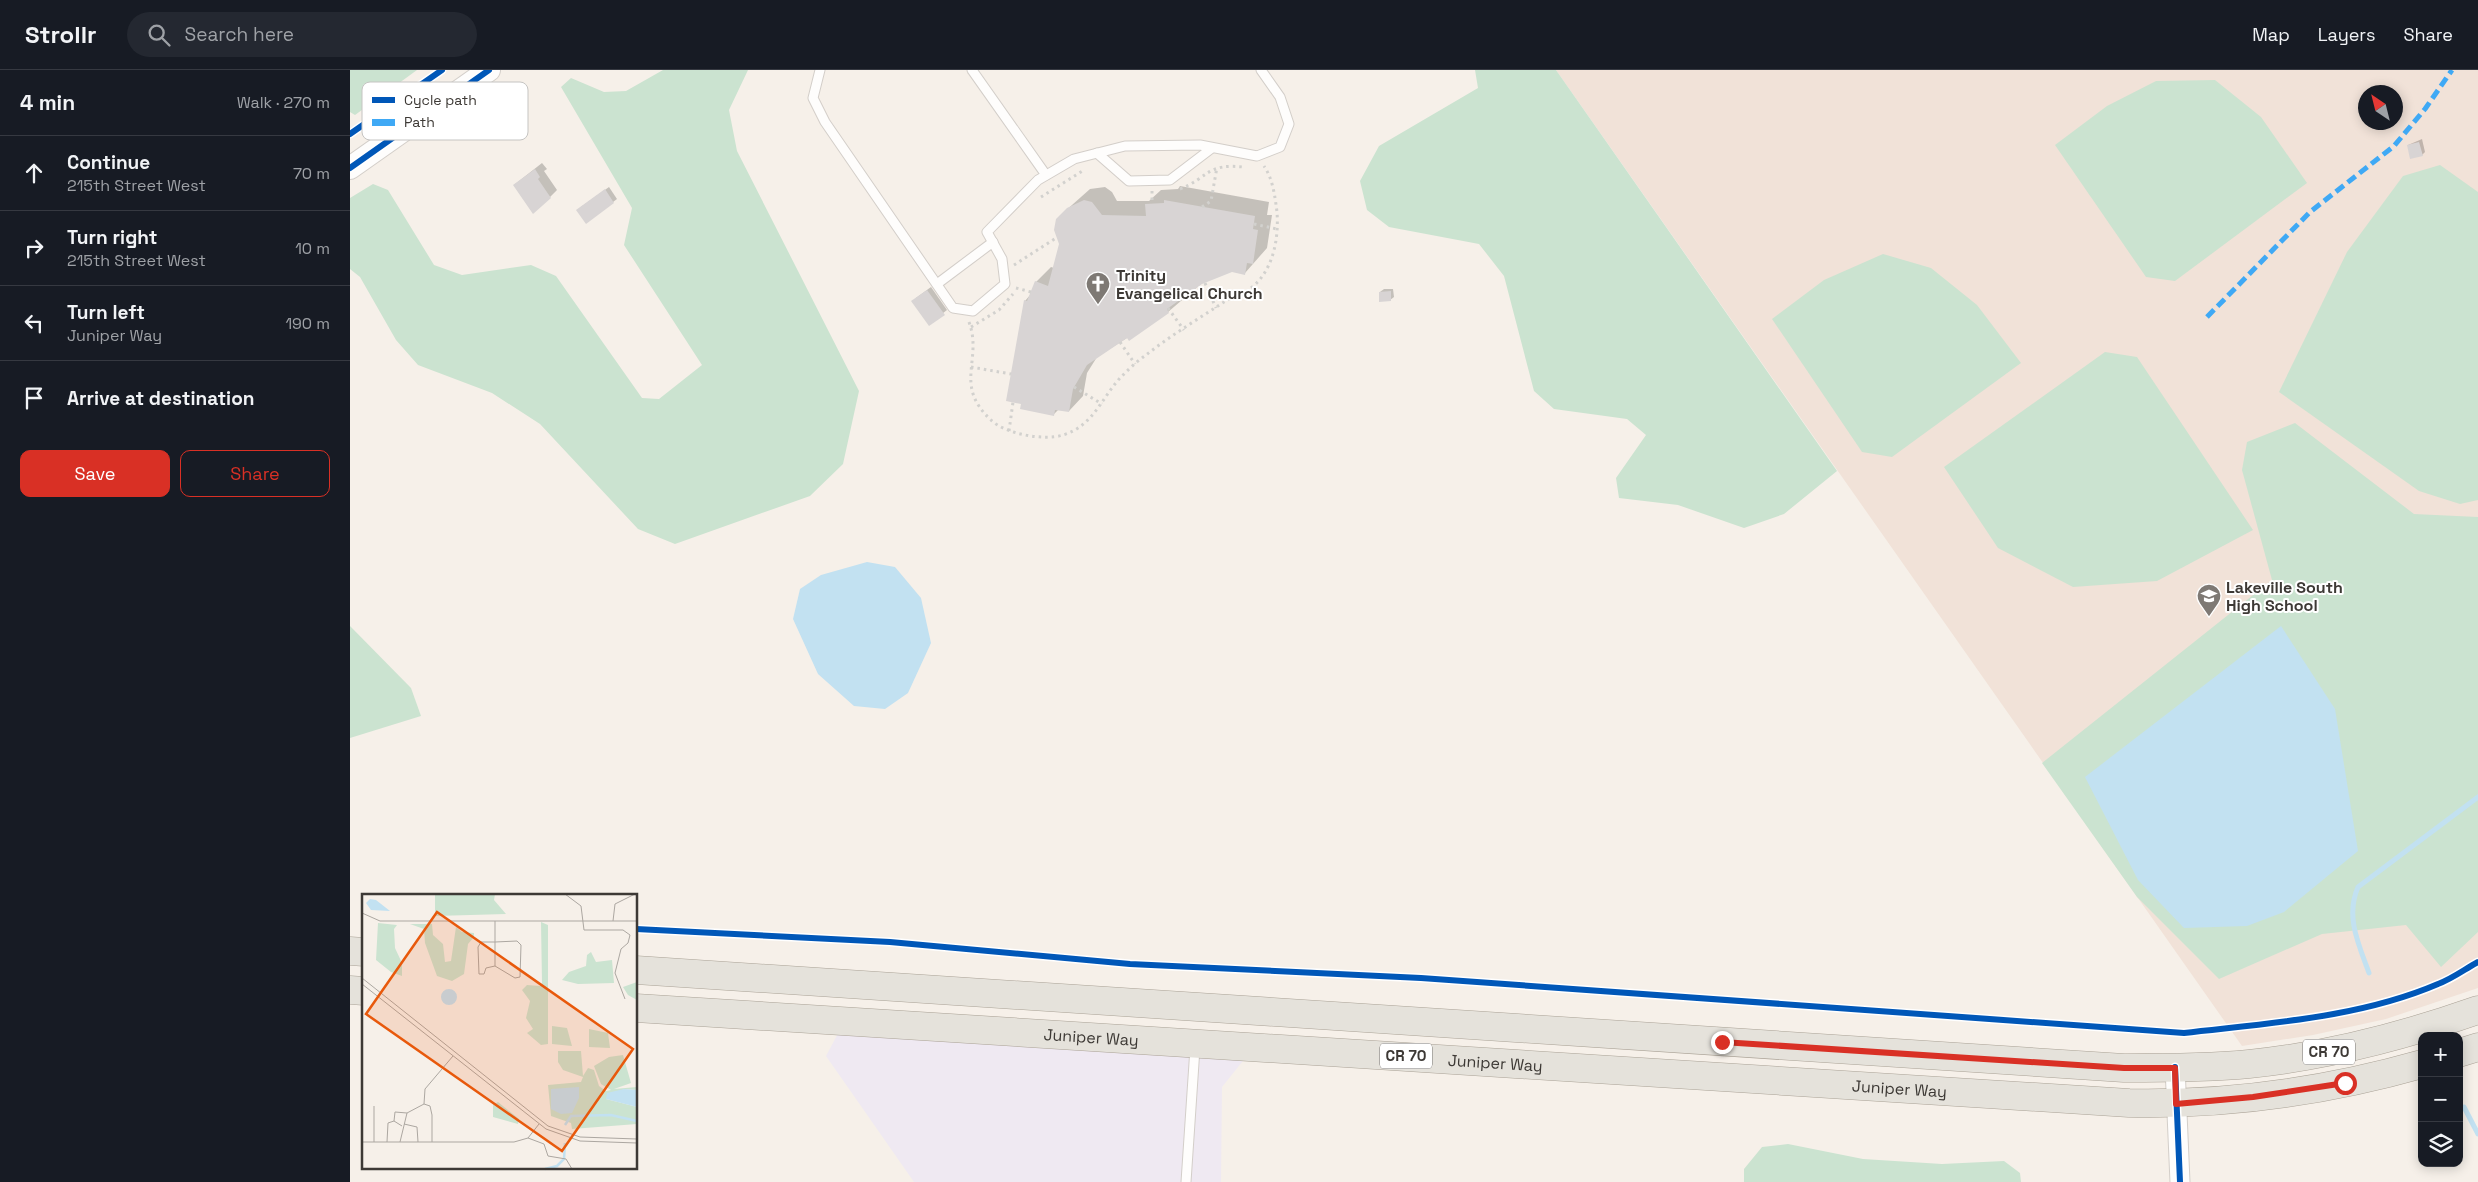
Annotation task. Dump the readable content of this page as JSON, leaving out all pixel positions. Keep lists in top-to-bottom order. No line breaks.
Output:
{"streets":{"main road":["Juniper Way","CR 70"]},"crossings":[["Juniper Way","CR 70"]],"places":{"church":["Trinity Evangelical Church"],"school or university":["Lakeville South High School"]},"legend":["Cycle path","Path"],"north":"top left","page":{"header":"Strollr","search":"Search here","nav":["Map","Layers","Share"],"heading":["4 min","Walk · 270 m"],"list":[["Continue","215th Street West","70 m"],["Turn right","215th Street West","10 m"],["Turn left","Juniper Way","190 m"],"Arrive at destination"],"buttons":["Save","Share"],"map_buttons":["+","−"]}}
